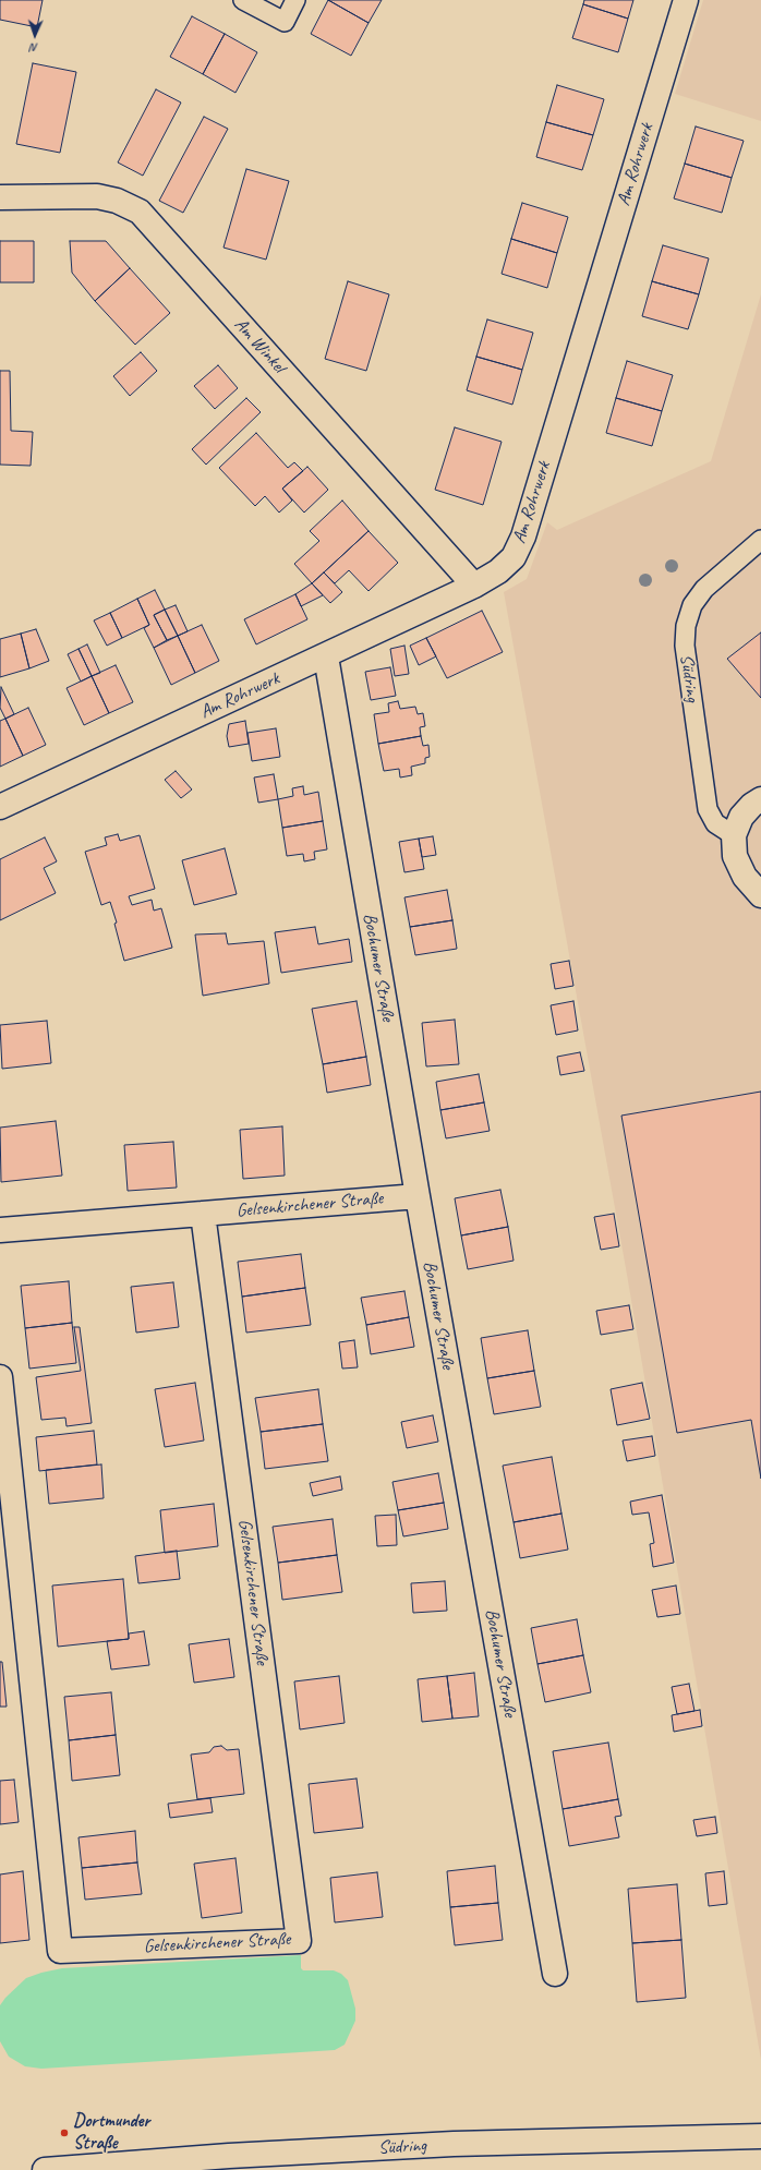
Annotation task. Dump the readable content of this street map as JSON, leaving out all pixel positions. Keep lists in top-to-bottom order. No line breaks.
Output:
{"streets":{"street":["Am Rohrwerk","Am Winkel","Südring","Bochumer Straße","Gelsenkirchener Straße"]},"crossings":[["Am Rohrwerk","Am Winkel"],["Am Rohrwerk","Bochumer Straße"],["Bochumer Straße","Gelsenkirchener Straße"]],"places":["Dortmunder Straße"],"north":"bottom"}
